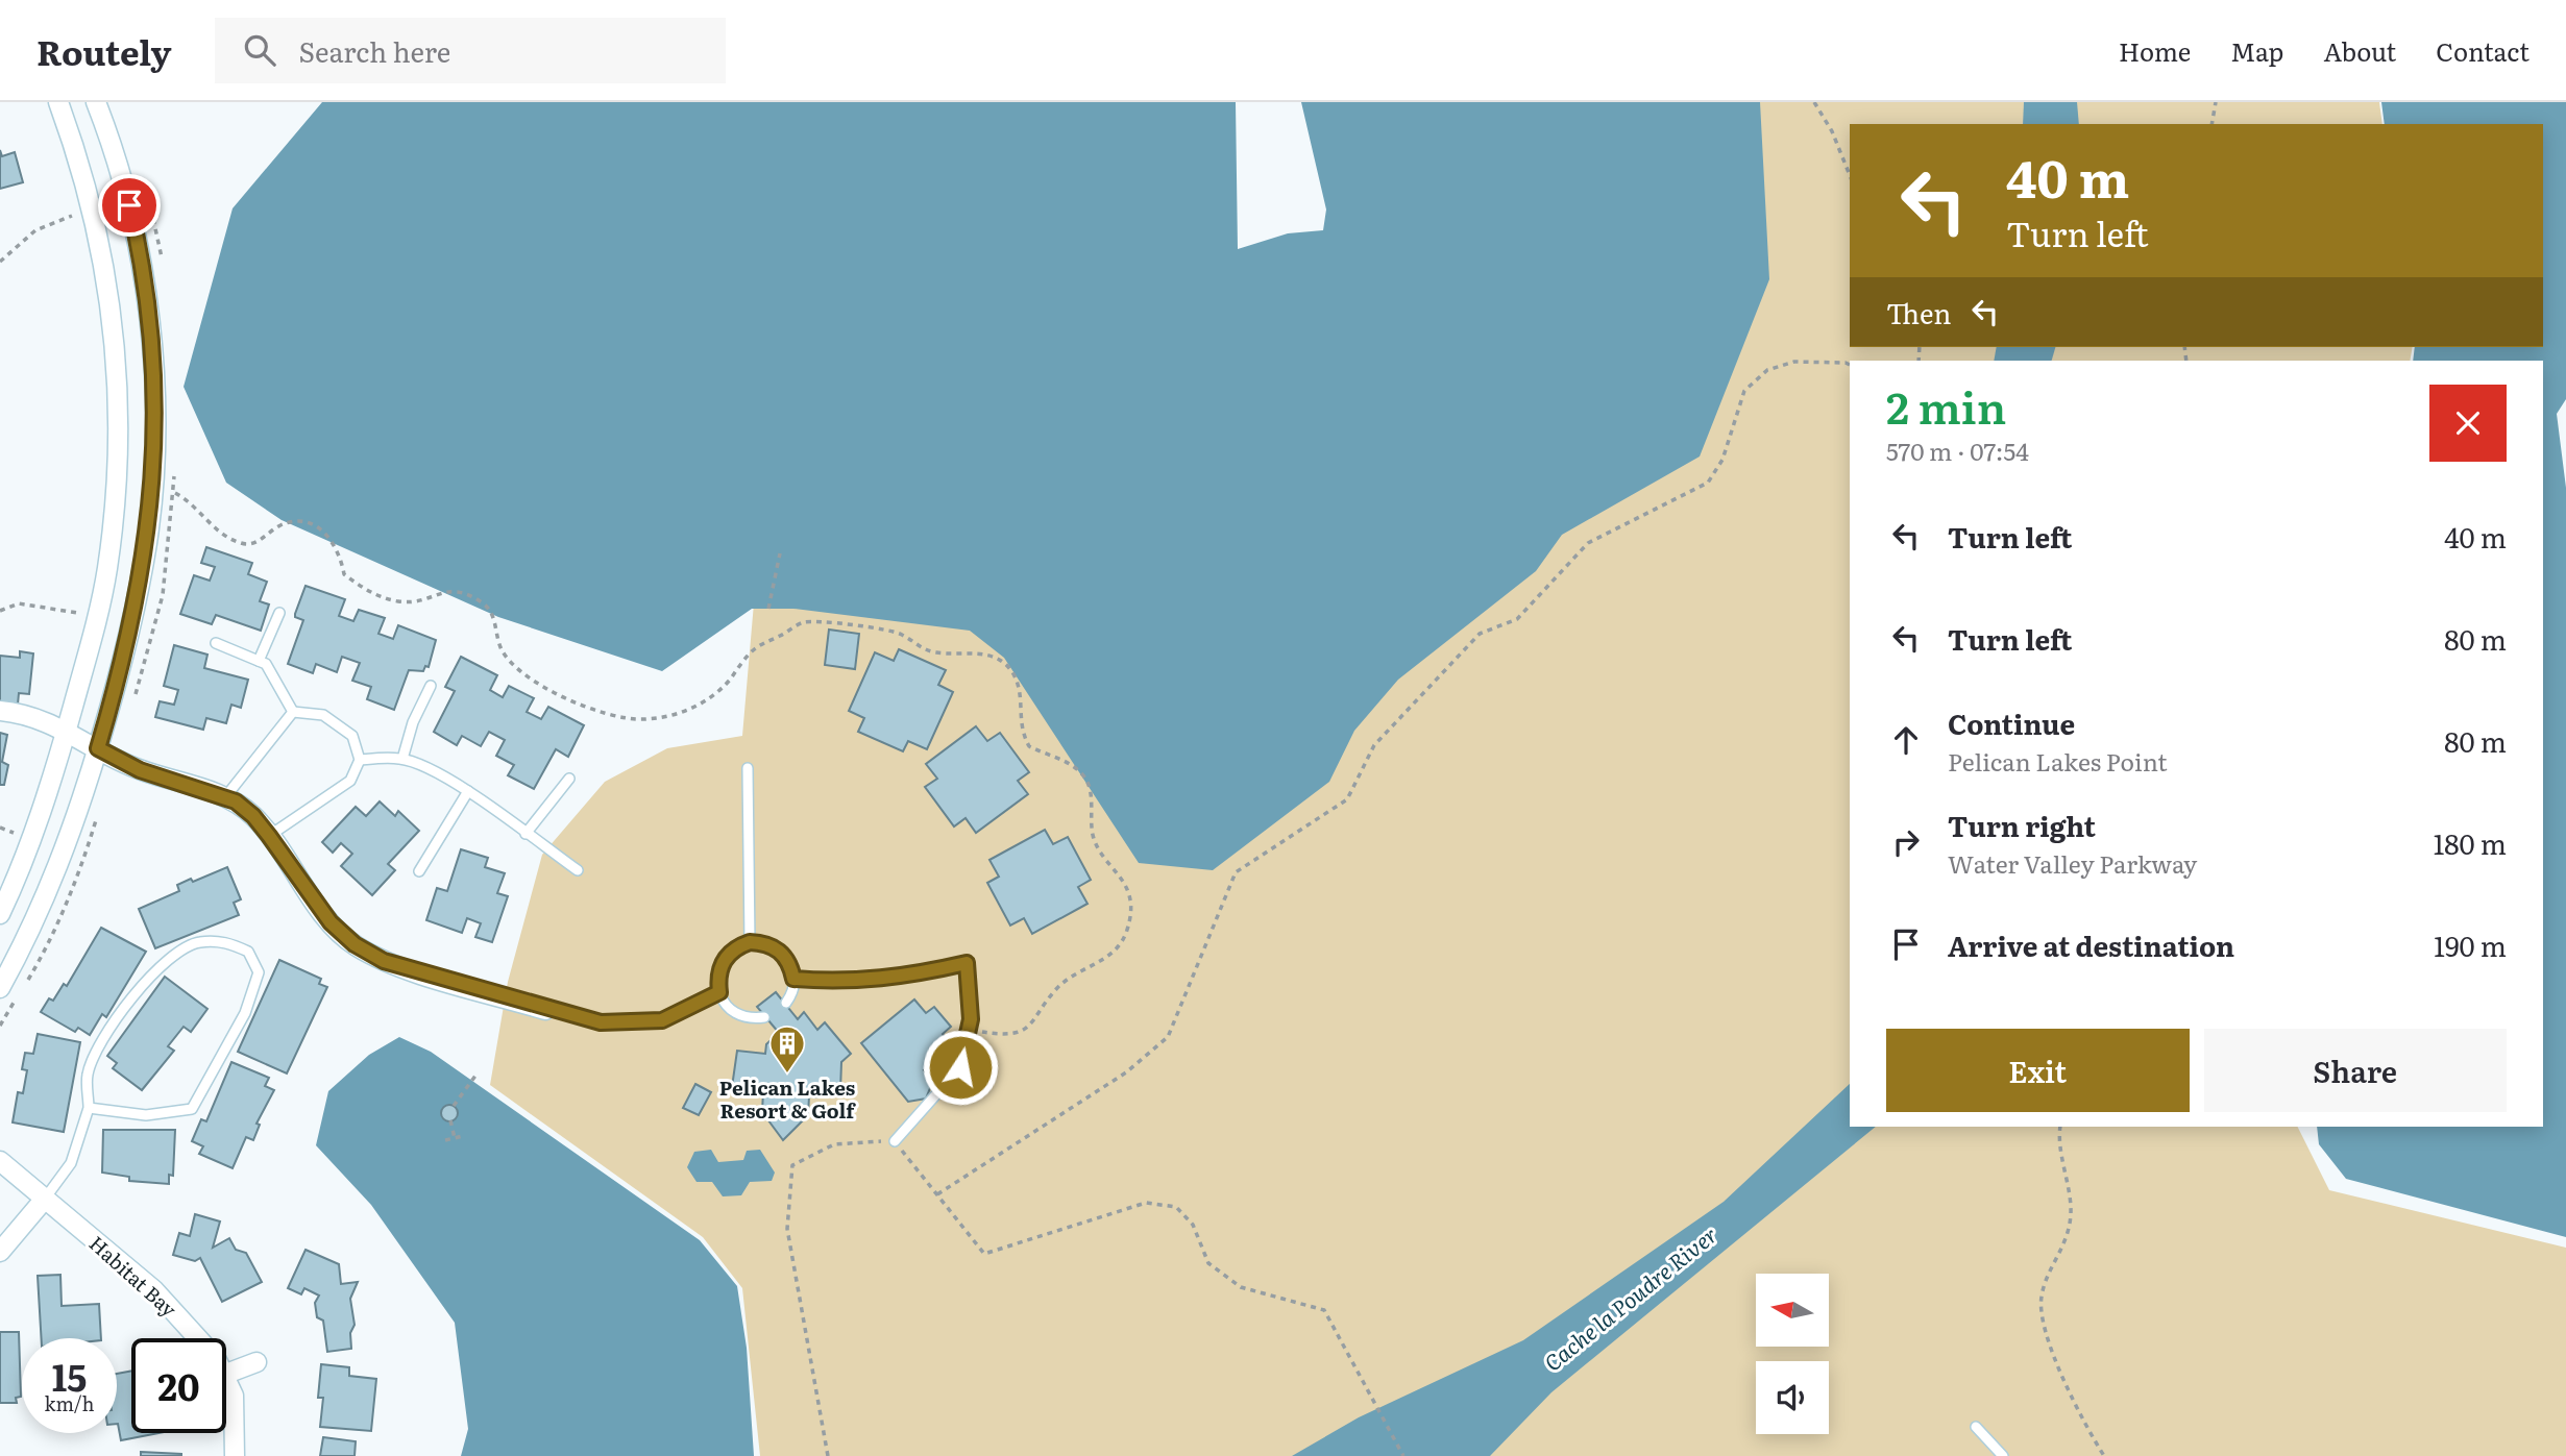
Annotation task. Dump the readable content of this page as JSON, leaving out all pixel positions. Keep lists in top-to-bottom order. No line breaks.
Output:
{"streets":{"street":["Habitat Bay"]},"water":["Cache la Poudre River"],"places":{"building":["Pelican Lakes Resort & Golf"]},"north":"left","page":{"header":"Routely","search":"Search here","nav":["Home","Map","About","Contact"],"turn":["40 m","Turn left"],"then":"Then","heading":["2 min","570 m · 07:54"],"list":[{"name":"Turn left","value":"40 m"},{"name":"Turn left","value":"80 m"},{"name":"Continue","note":"Pelican Lakes Point","value":"80 m"},{"name":"Turn right","note":"Water Valley Parkway","value":"180 m"},{"name":"Arrive at destination","value":"190 m"}],"buttons":["Exit","Share"],"speed":"15 km/h","limit":"20"}}
